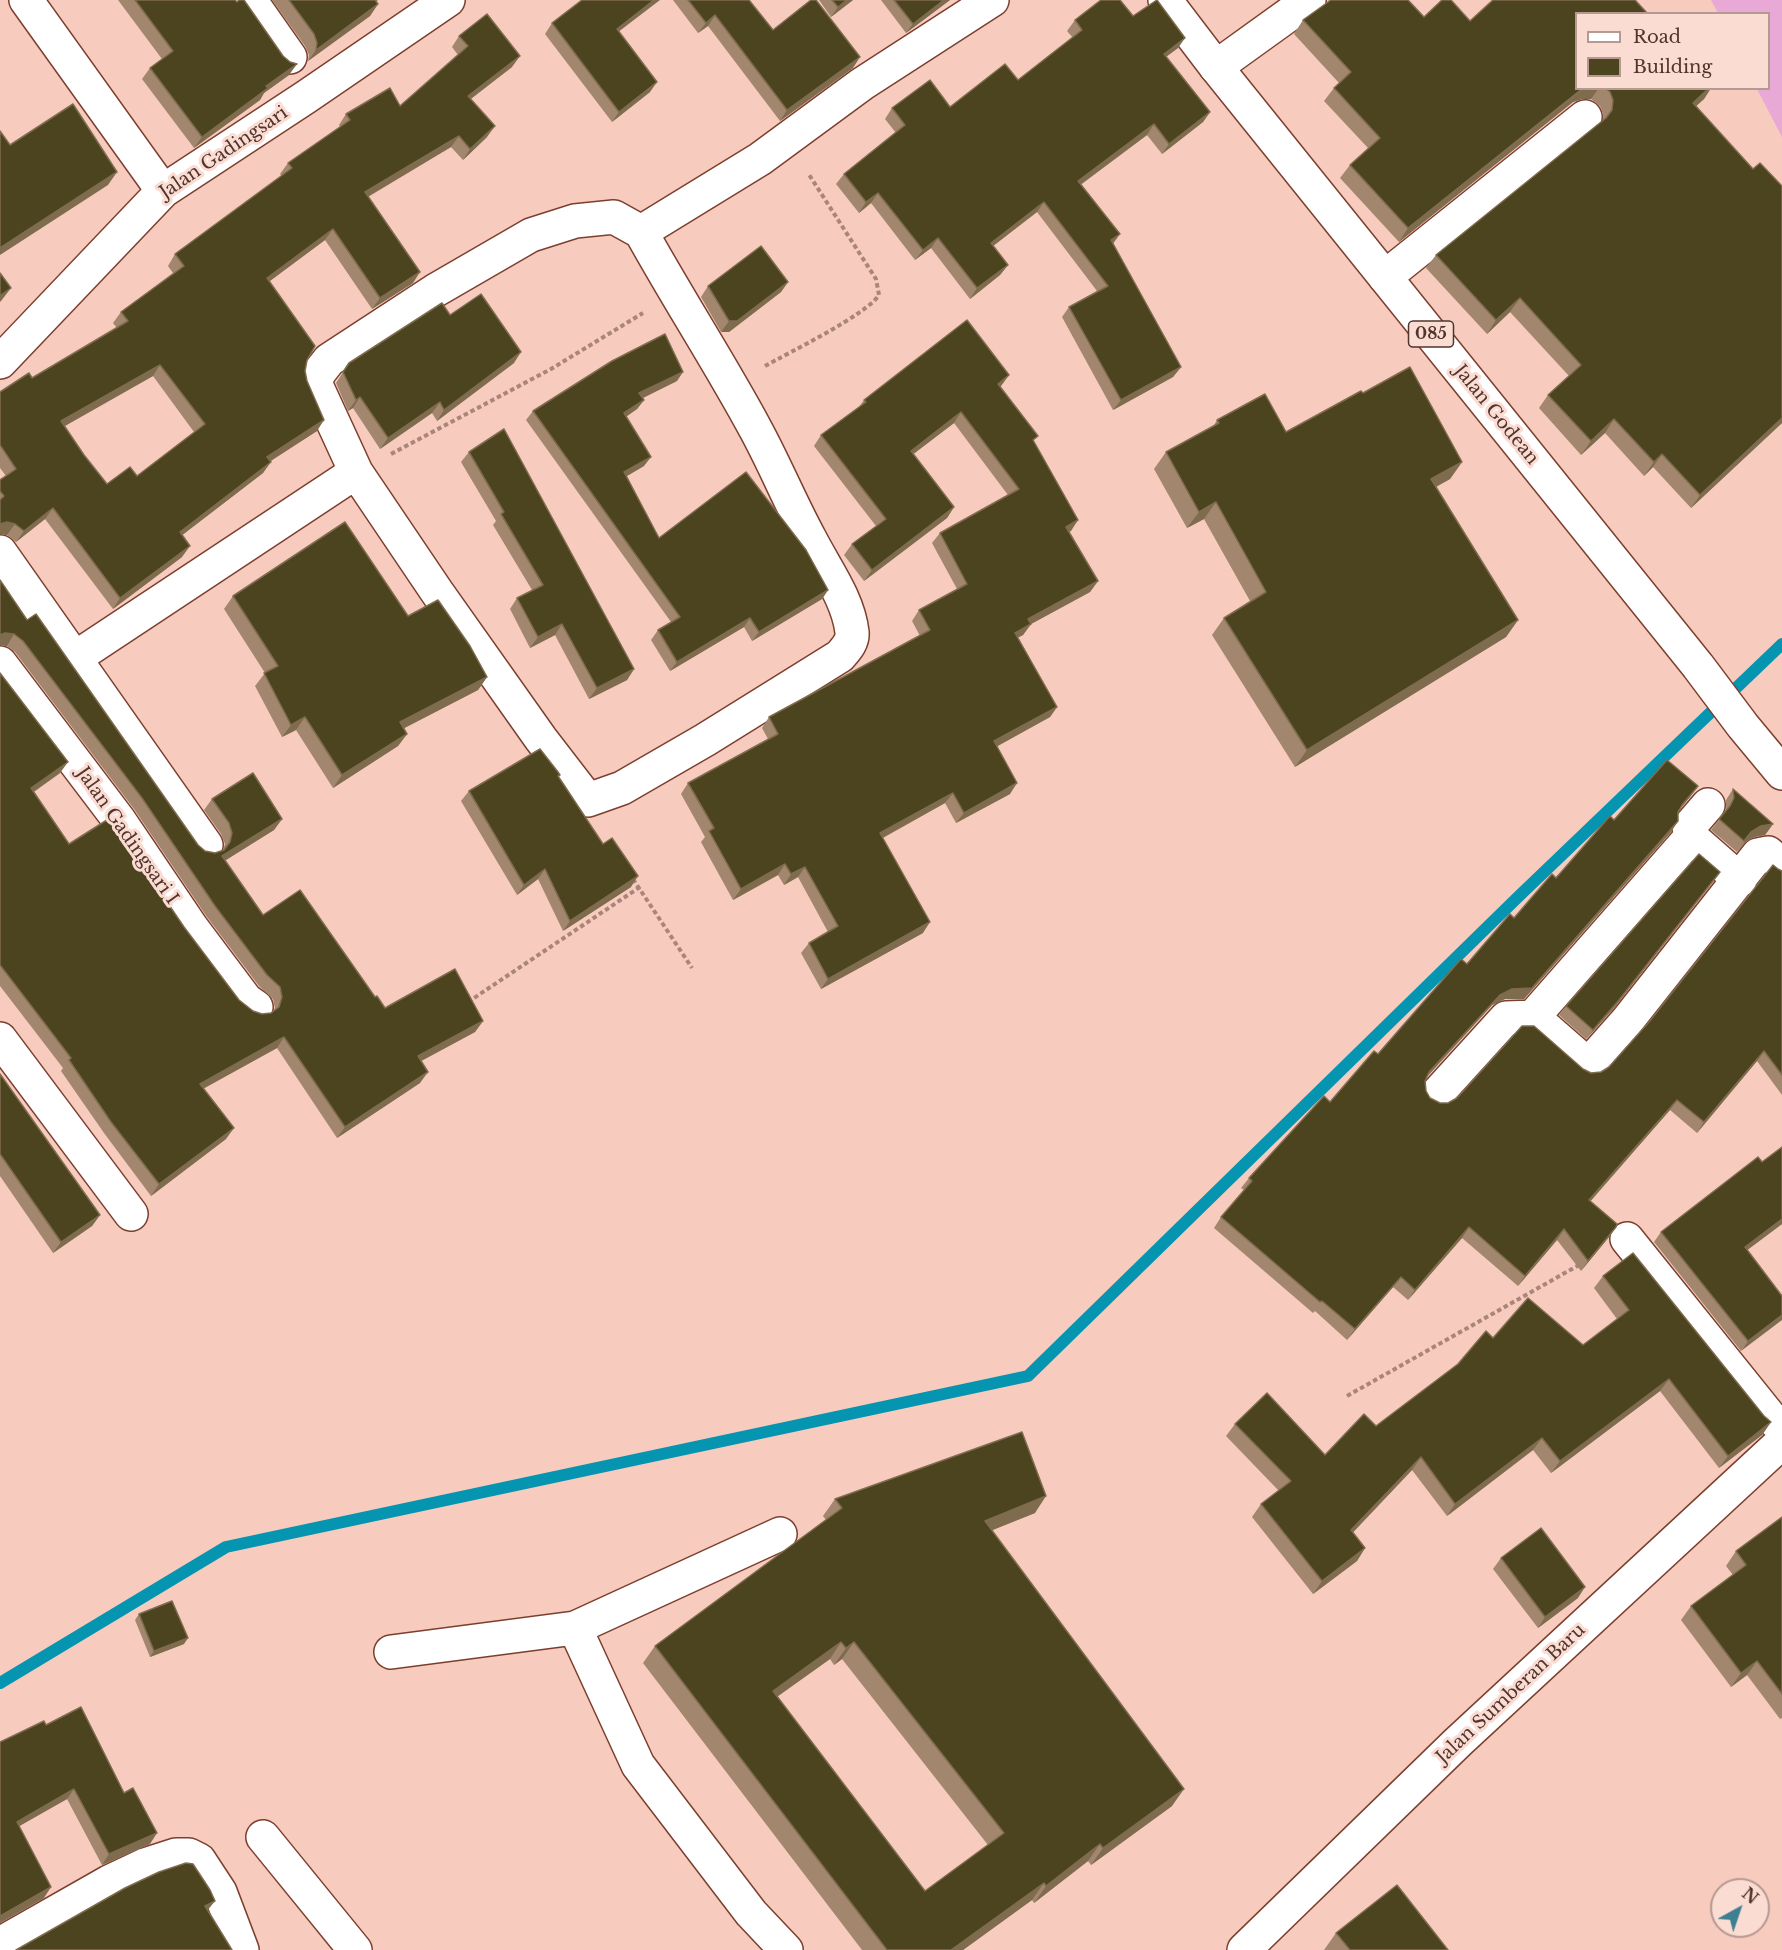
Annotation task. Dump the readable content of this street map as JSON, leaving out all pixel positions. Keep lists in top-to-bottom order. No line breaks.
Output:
{"streets":{"street":["Jalan Gadingsari","085","Jalan Godean","Jalan Gadingsari I","Jalan Sumberan Baru"]},"legend":["Road","Building"],"north":"top right"}
